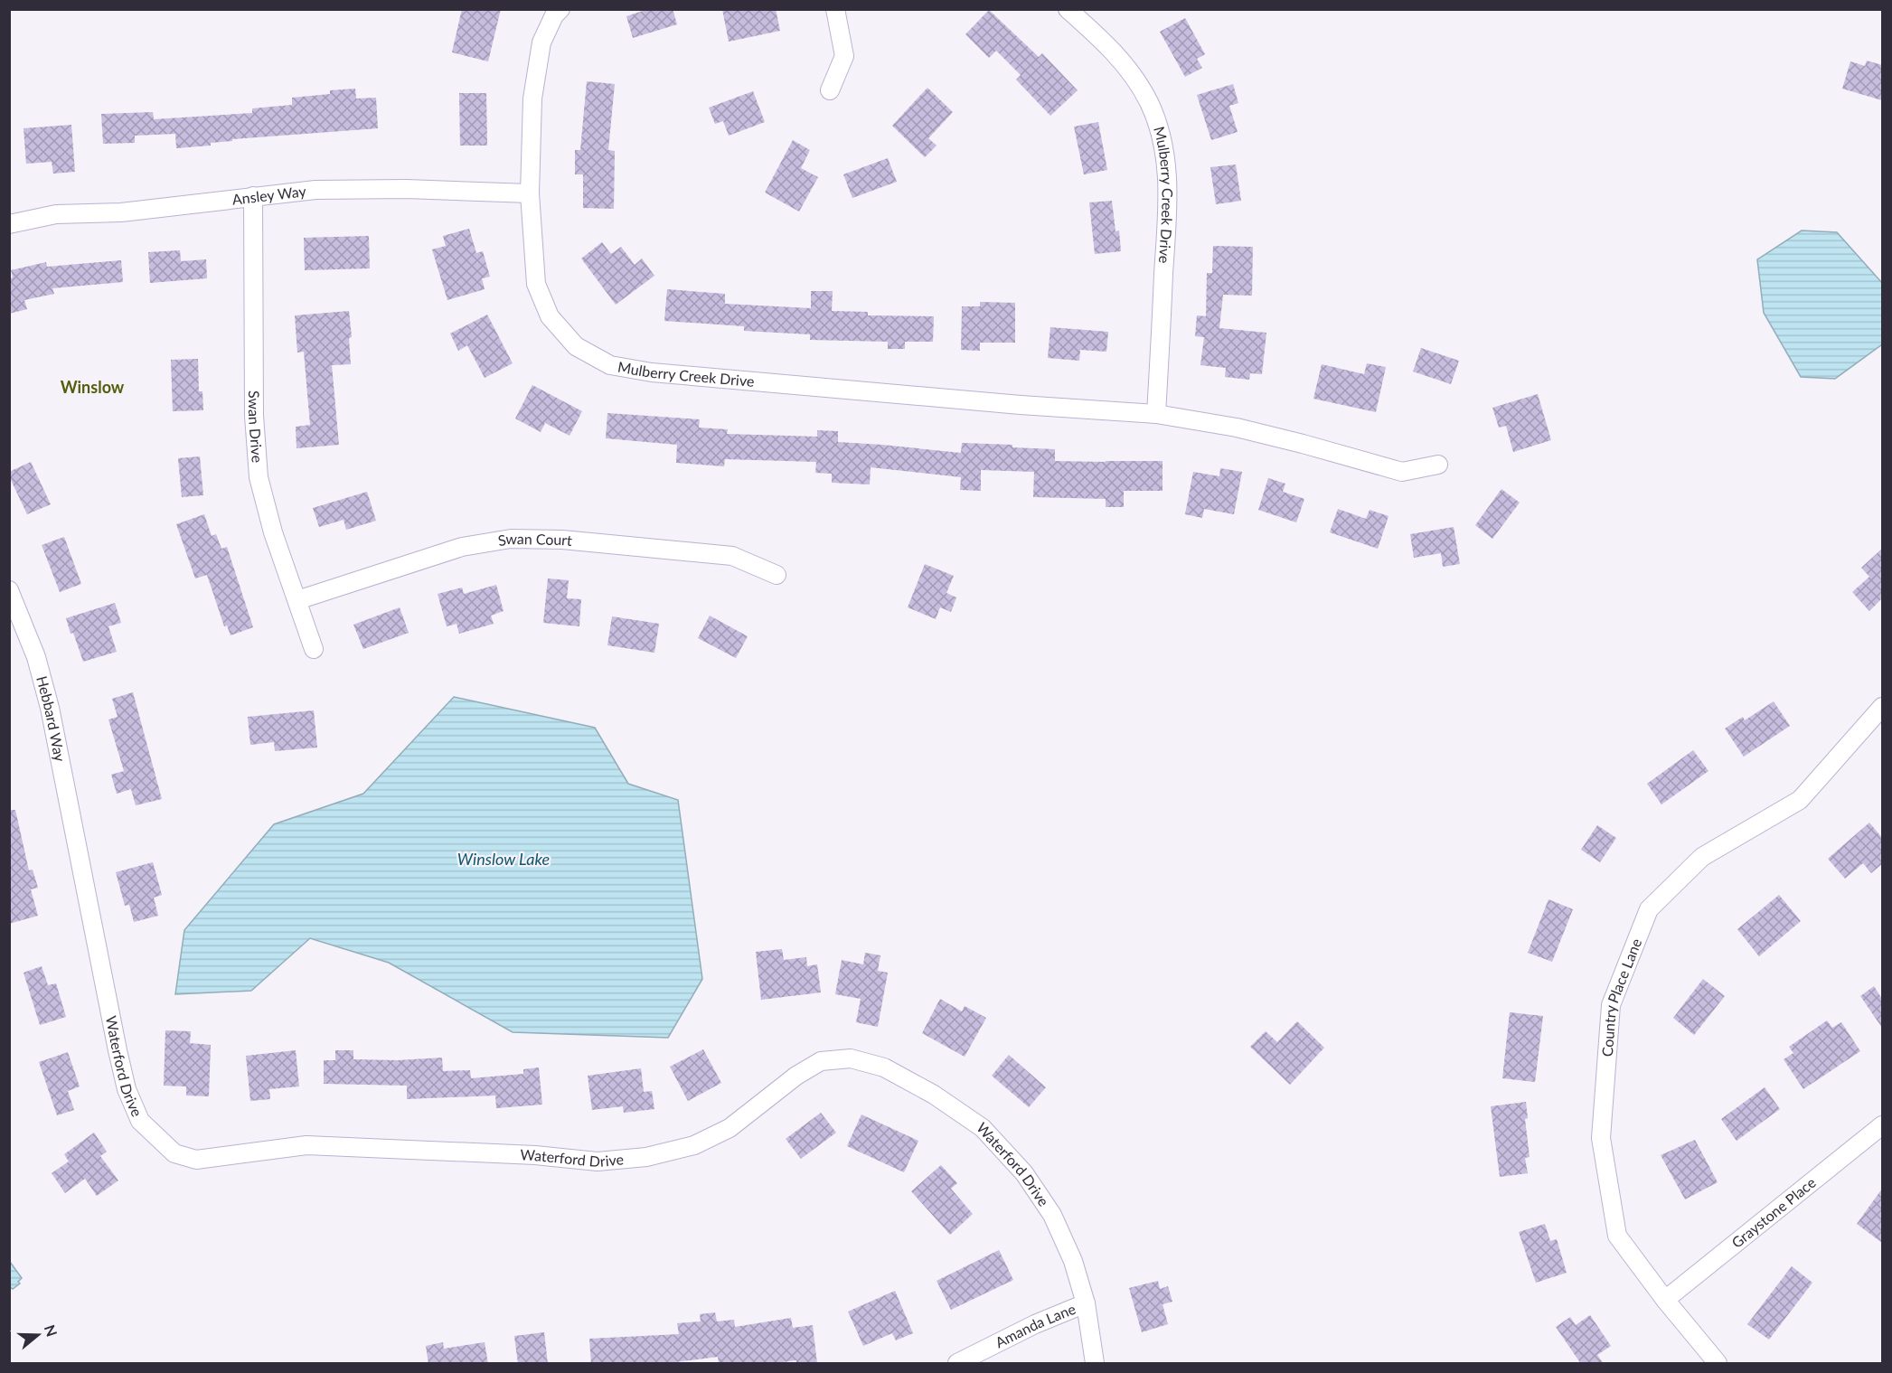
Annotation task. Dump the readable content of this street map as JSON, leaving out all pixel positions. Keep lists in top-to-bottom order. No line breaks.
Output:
{"streets":{"street":["Ansley Way","Mulberry Creek Drive","Swan Drive","Swan Court","Hebbard Way","Country Place Lane","Waterford Drive","Graystone Place","Amanda Lane"]},"crossings":[["Ansley Way","Mulberry Creek Drive"],["Ansley Way","Swan Drive"],["Swan Drive","Swan Court"],["Hebbard Way","Waterford Drive"],["Country Place Lane","Graystone Place"],["Waterford Drive","Amanda Lane"]],"districts":["Winslow"],"water":["Winslow Lake"],"north":"right"}
